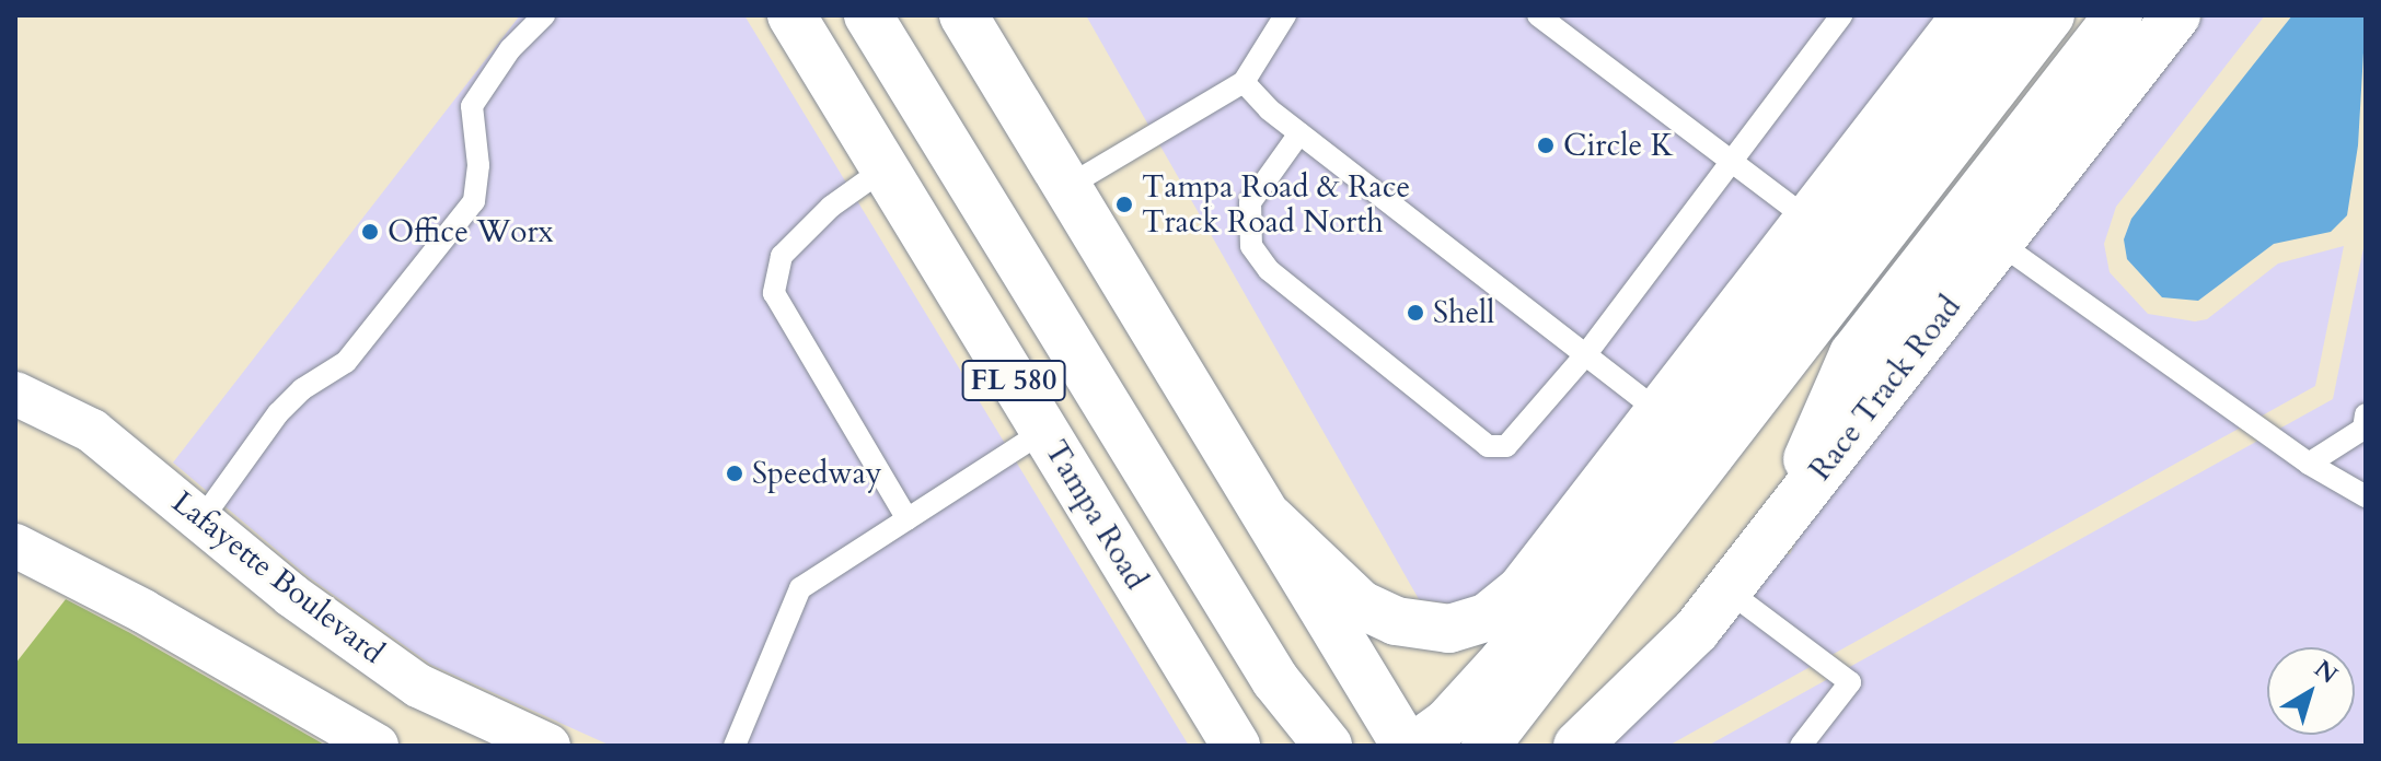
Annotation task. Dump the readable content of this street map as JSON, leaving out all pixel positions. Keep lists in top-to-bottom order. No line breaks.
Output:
{"streets":{"main road":["FL 580","Race Track Road","Tampa Road"],"street":["Lafayette Boulevard"]},"places":["Circle K","Tampa Road & Race Track Road North","Office Worx","Shell","Speedway"],"north":"top right"}
